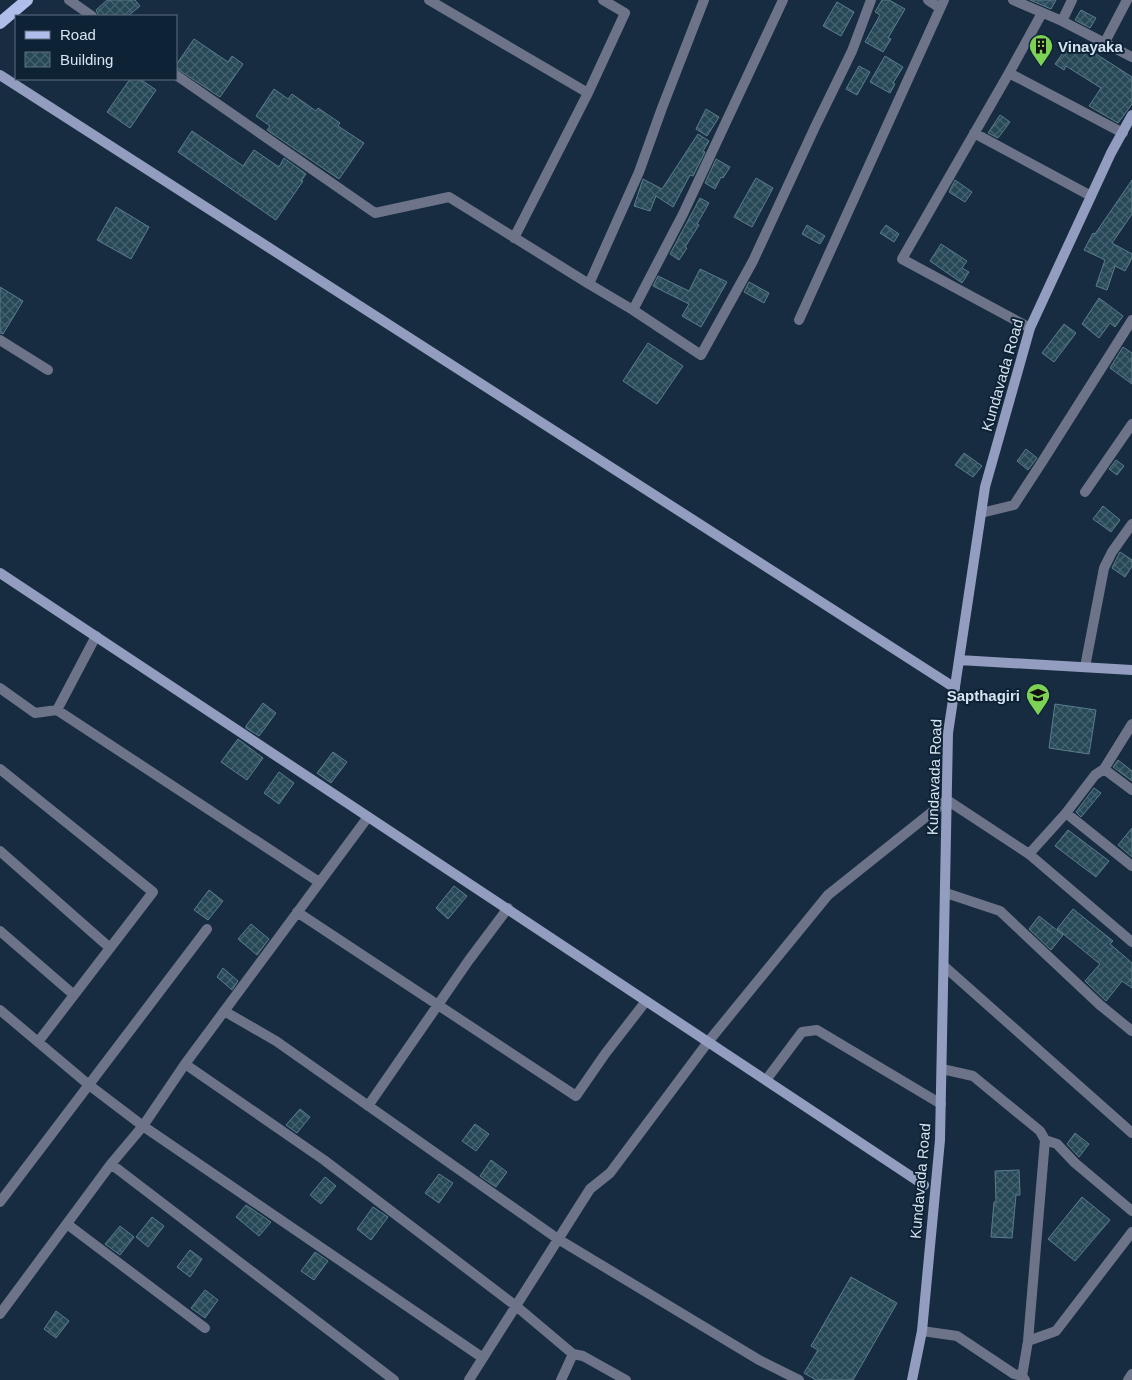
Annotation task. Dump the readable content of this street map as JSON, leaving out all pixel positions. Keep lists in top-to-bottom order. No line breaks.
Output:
{"streets":{"street":["Kundavada Road"]},"places":{"building":["Vinayaka"],"school or university":["Sapthagiri"]},"legend":["Road","Building"]}
